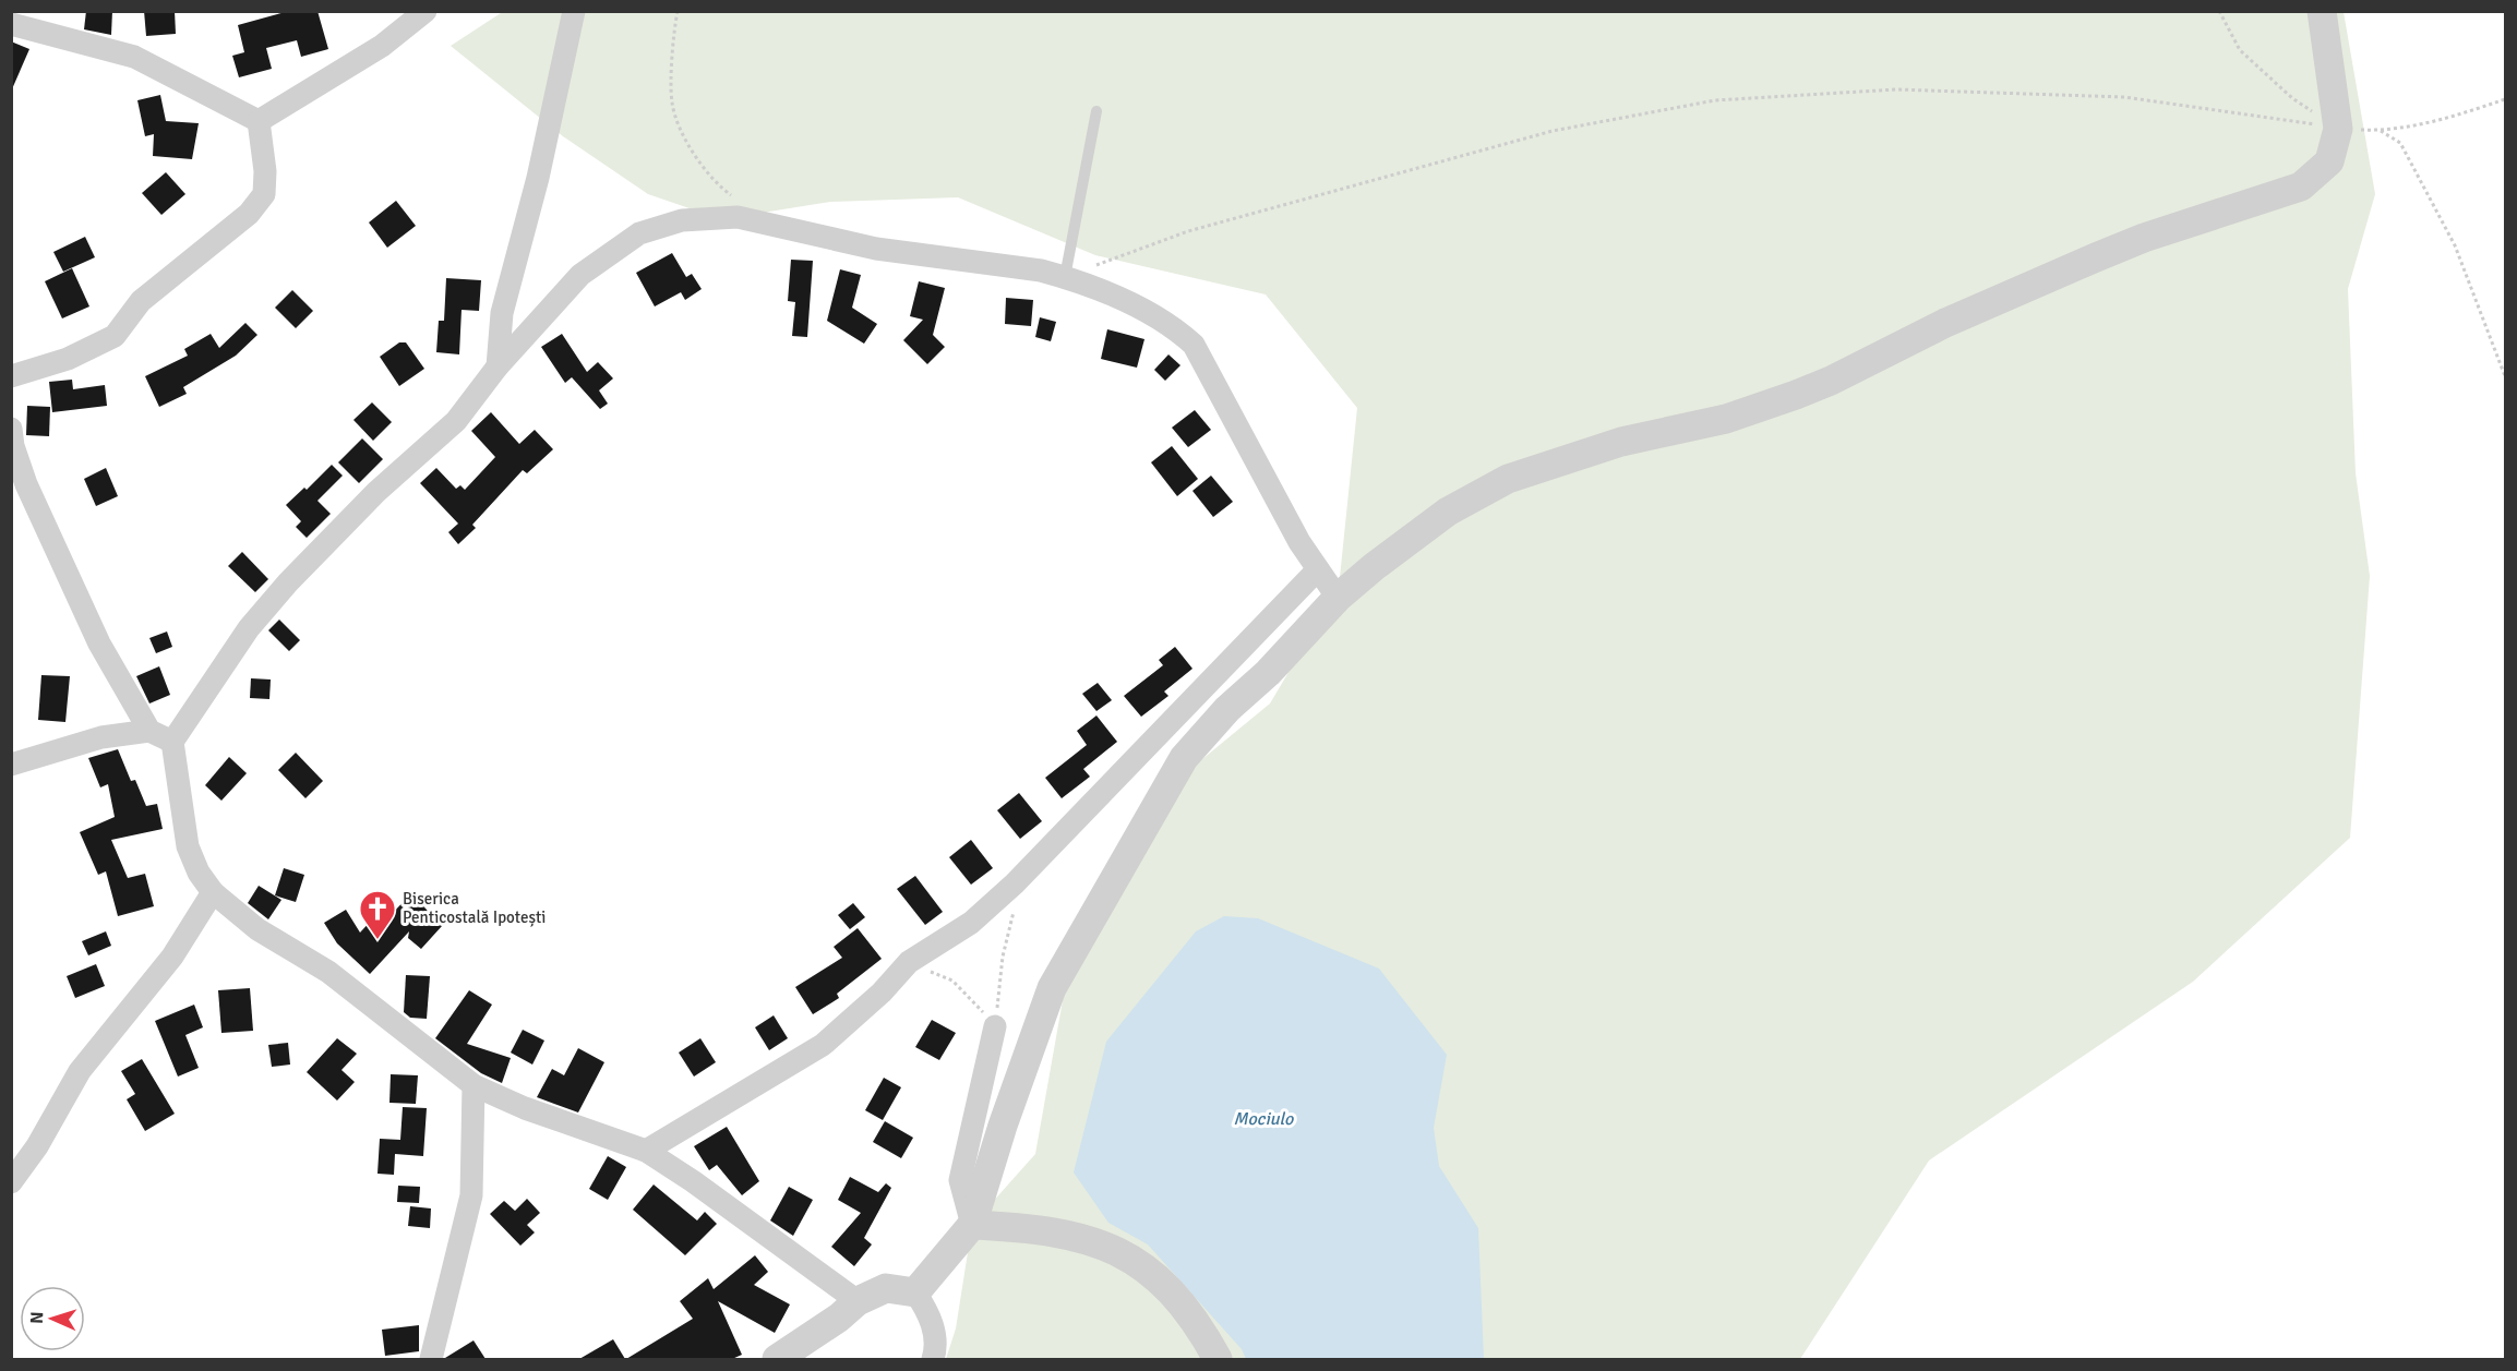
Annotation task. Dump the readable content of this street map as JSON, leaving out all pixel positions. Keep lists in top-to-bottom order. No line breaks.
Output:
{"water":["Mociulo"],"places":{"church":["Biserica Penticostală Ipotești"]},"north":"left"}
